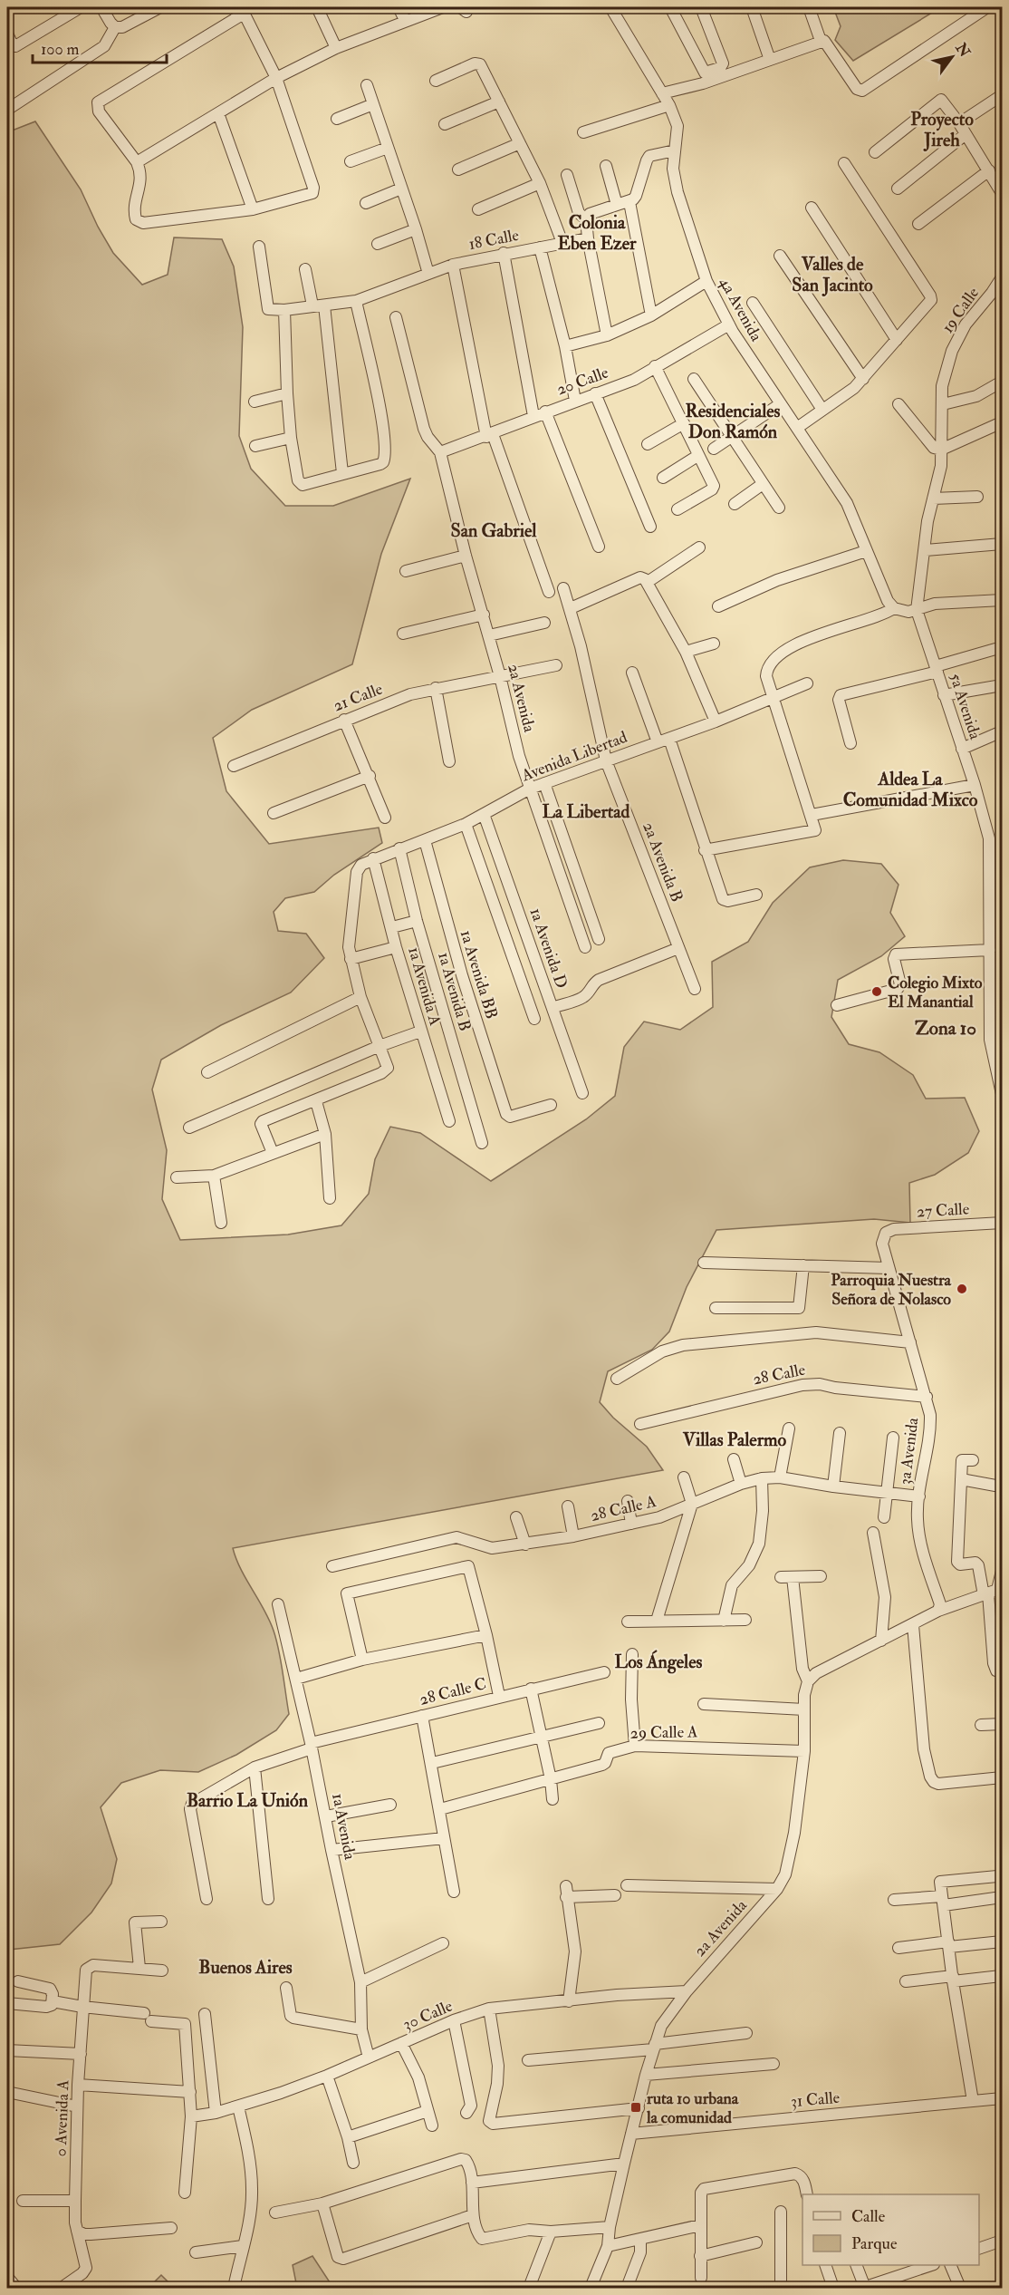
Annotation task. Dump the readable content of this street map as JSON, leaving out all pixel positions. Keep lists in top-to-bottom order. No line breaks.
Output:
{"streets":{"street":["18 Calle","4a Avenida","19 Calle","20 Calle","21 Calle","2a Avenida","5a Avenida","Avenida Libertad","2a Avenida B","1a Avenida D","1a Avenida BB","1a Avenida A","1a Avenida B","27 Calle","28 Calle","3a Avenida","28 Calle A","28 Calle C","29 Calle A","1a Avenida","30 Calle","31 Calle","0 Avenida A"]},"crossings":[["4a Avenida","20 Calle"],["19 Calle","5a Avenida"],["20 Calle","2a Avenida"],["21 Calle","2a Avenida"],["2a Avenida","Avenida Libertad"],["2a Avenida","29 Calle A"],["2a Avenida","30 Calle"],["2a Avenida","31 Calle"],["Avenida Libertad","2a Avenida B"],["Avenida Libertad","1a Avenida D"],["Avenida Libertad","1a Avenida BB"],["Avenida Libertad","1a Avenida A"],["Avenida Libertad","1a Avenida B"],["27 Calle","3a Avenida"],["28 Calle","3a Avenida"],["3a Avenida","28 Calle A"],["28 Calle C","1a Avenida"],["1a Avenida","30 Calle"]],"districts":["Proyecto Jireh","Colonia Eben Ezer","Valles de San Jacinto","Residenciales Don Ramón","San Gabriel","Aldea La Comunidad Mixco","La Libertad","Zona 10","Villas Palermo","Los Ángeles","Barrio La Unión","Buenos Aires"],"places":{"other":["Colegio Mixto El Manantial","Parroquia Nuestra Señora de Nolasco"],"transit":["ruta 10 urbana la comunidad"]},"legend":["Calle","Parque"],"scale_bar":"100 m","north":"top right"}
